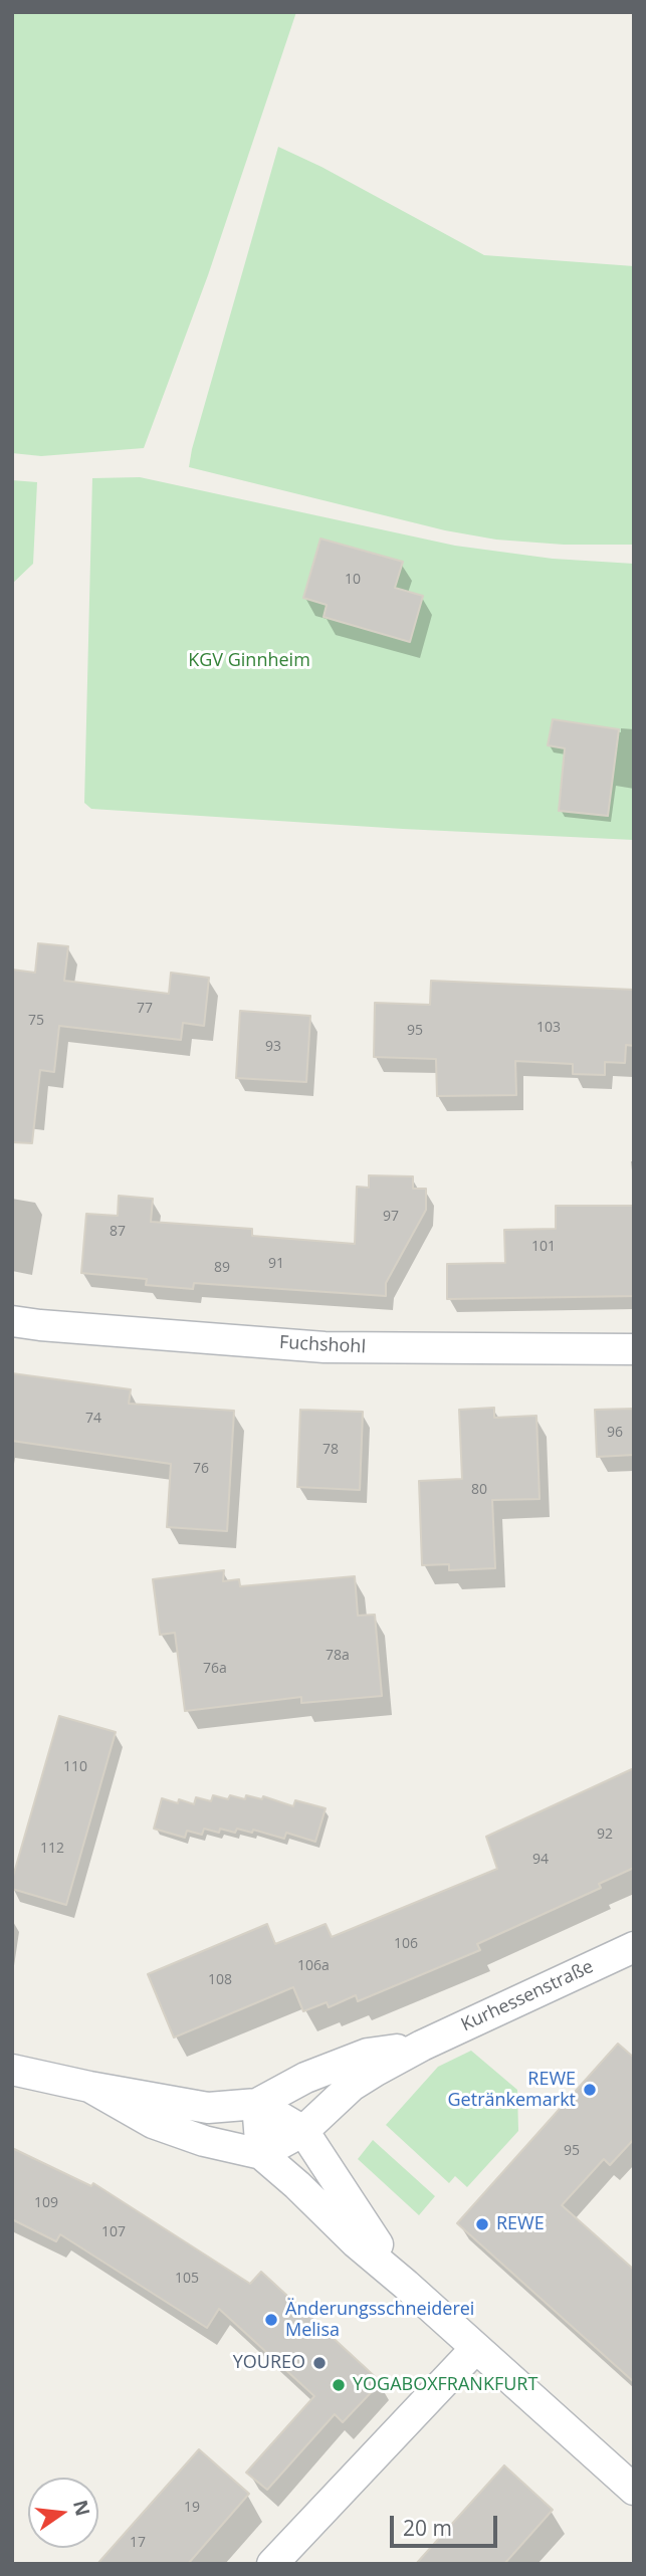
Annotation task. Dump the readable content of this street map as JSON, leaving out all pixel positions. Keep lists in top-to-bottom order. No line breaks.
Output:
{"streets":{"street":["Fuchshohl","Kurhessenstraße"]},"parks":["KGV Ginnheim"],"places":["REWE Getränkemarkt","REWE","Änderungsschneiderei Melisa","YOUREO","YOGABOXFRANKFURT"],"house_numbers":["10","77","75","103","95","93","97","87","101","91","89","74","96","78","76","80","78a","76a","110","92","112","94","106","106a","108","95","109","107","105","19","17"],"scale_bar":"20 m","north":"right"}
